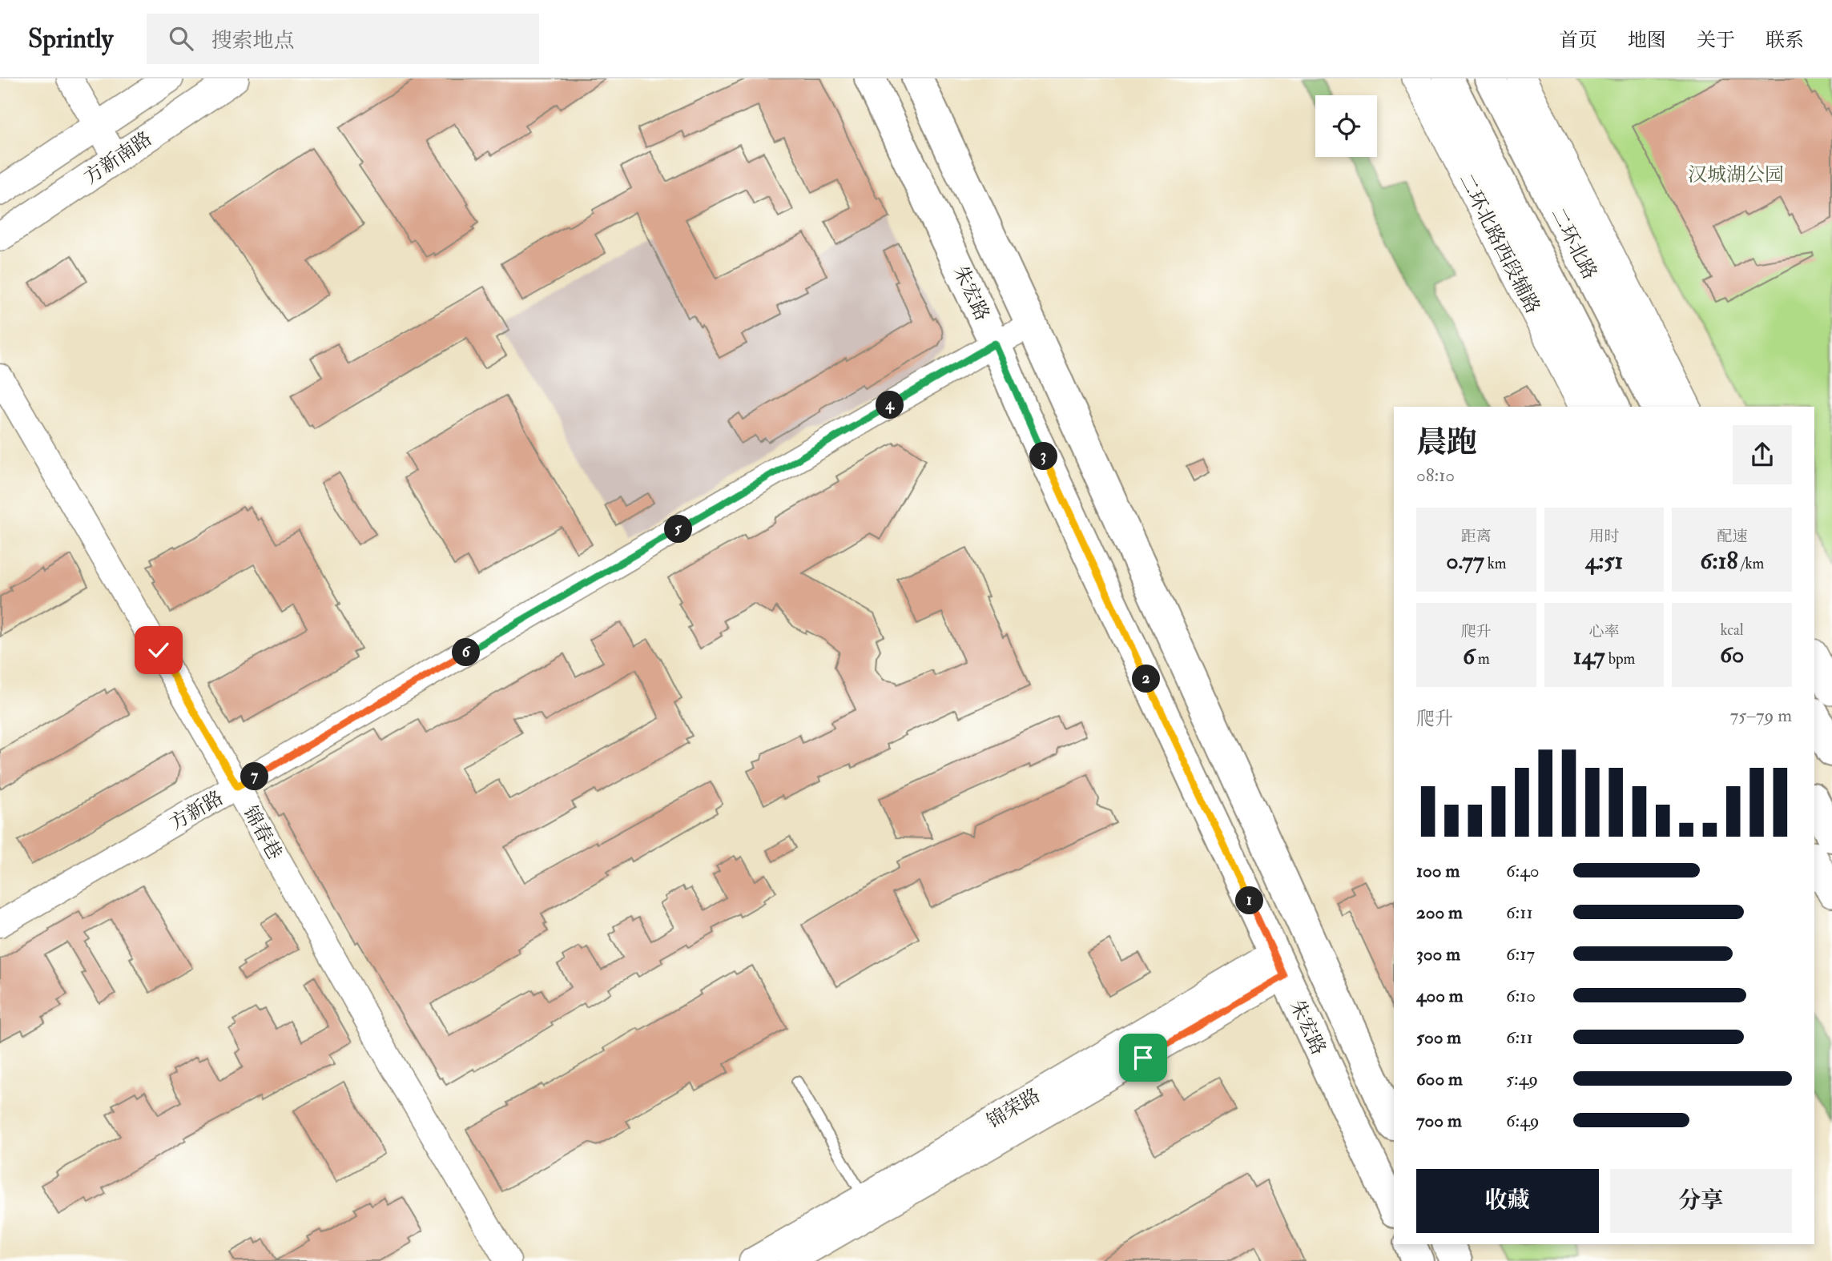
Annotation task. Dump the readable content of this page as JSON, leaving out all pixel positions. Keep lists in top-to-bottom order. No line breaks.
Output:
{"streets":{"main road":["方新南路","二环北路西段辅路","二环北路","朱宏路"],"street":["方新路","锦春巷","锦荣路"]},"crossings":[["朱宏路","方新路"],["朱宏路","锦荣路"],["方新路","锦春巷"]],"parks":["汉城湖公园"],"page":{"header":"Sprintly","search":"搜索地点","nav":["首页","地图","关于","联系"],"pins":["4","3","5","6","2","7","1"],"heading":["晨跑","08:10"],"stats":[["距离","0.77 km"],["用时","4:51"],["配速","6:18 /km"],["爬升","6 m"],["心率","147 bpm"],["kcal","60"]],"chart":["爬升","75–79 m"],"list":[{"name":"100 m","note":"6:40"},{"name":"200 m","note":"6:11"},{"name":"300 m","note":"6:17"},{"name":"400 m","note":"6:10"},{"name":"500 m","note":"6:11"},{"name":"600 m","note":"5:49"},{"name":"700 m","note":"6:49"}],"buttons":["收藏","分享"]}}
